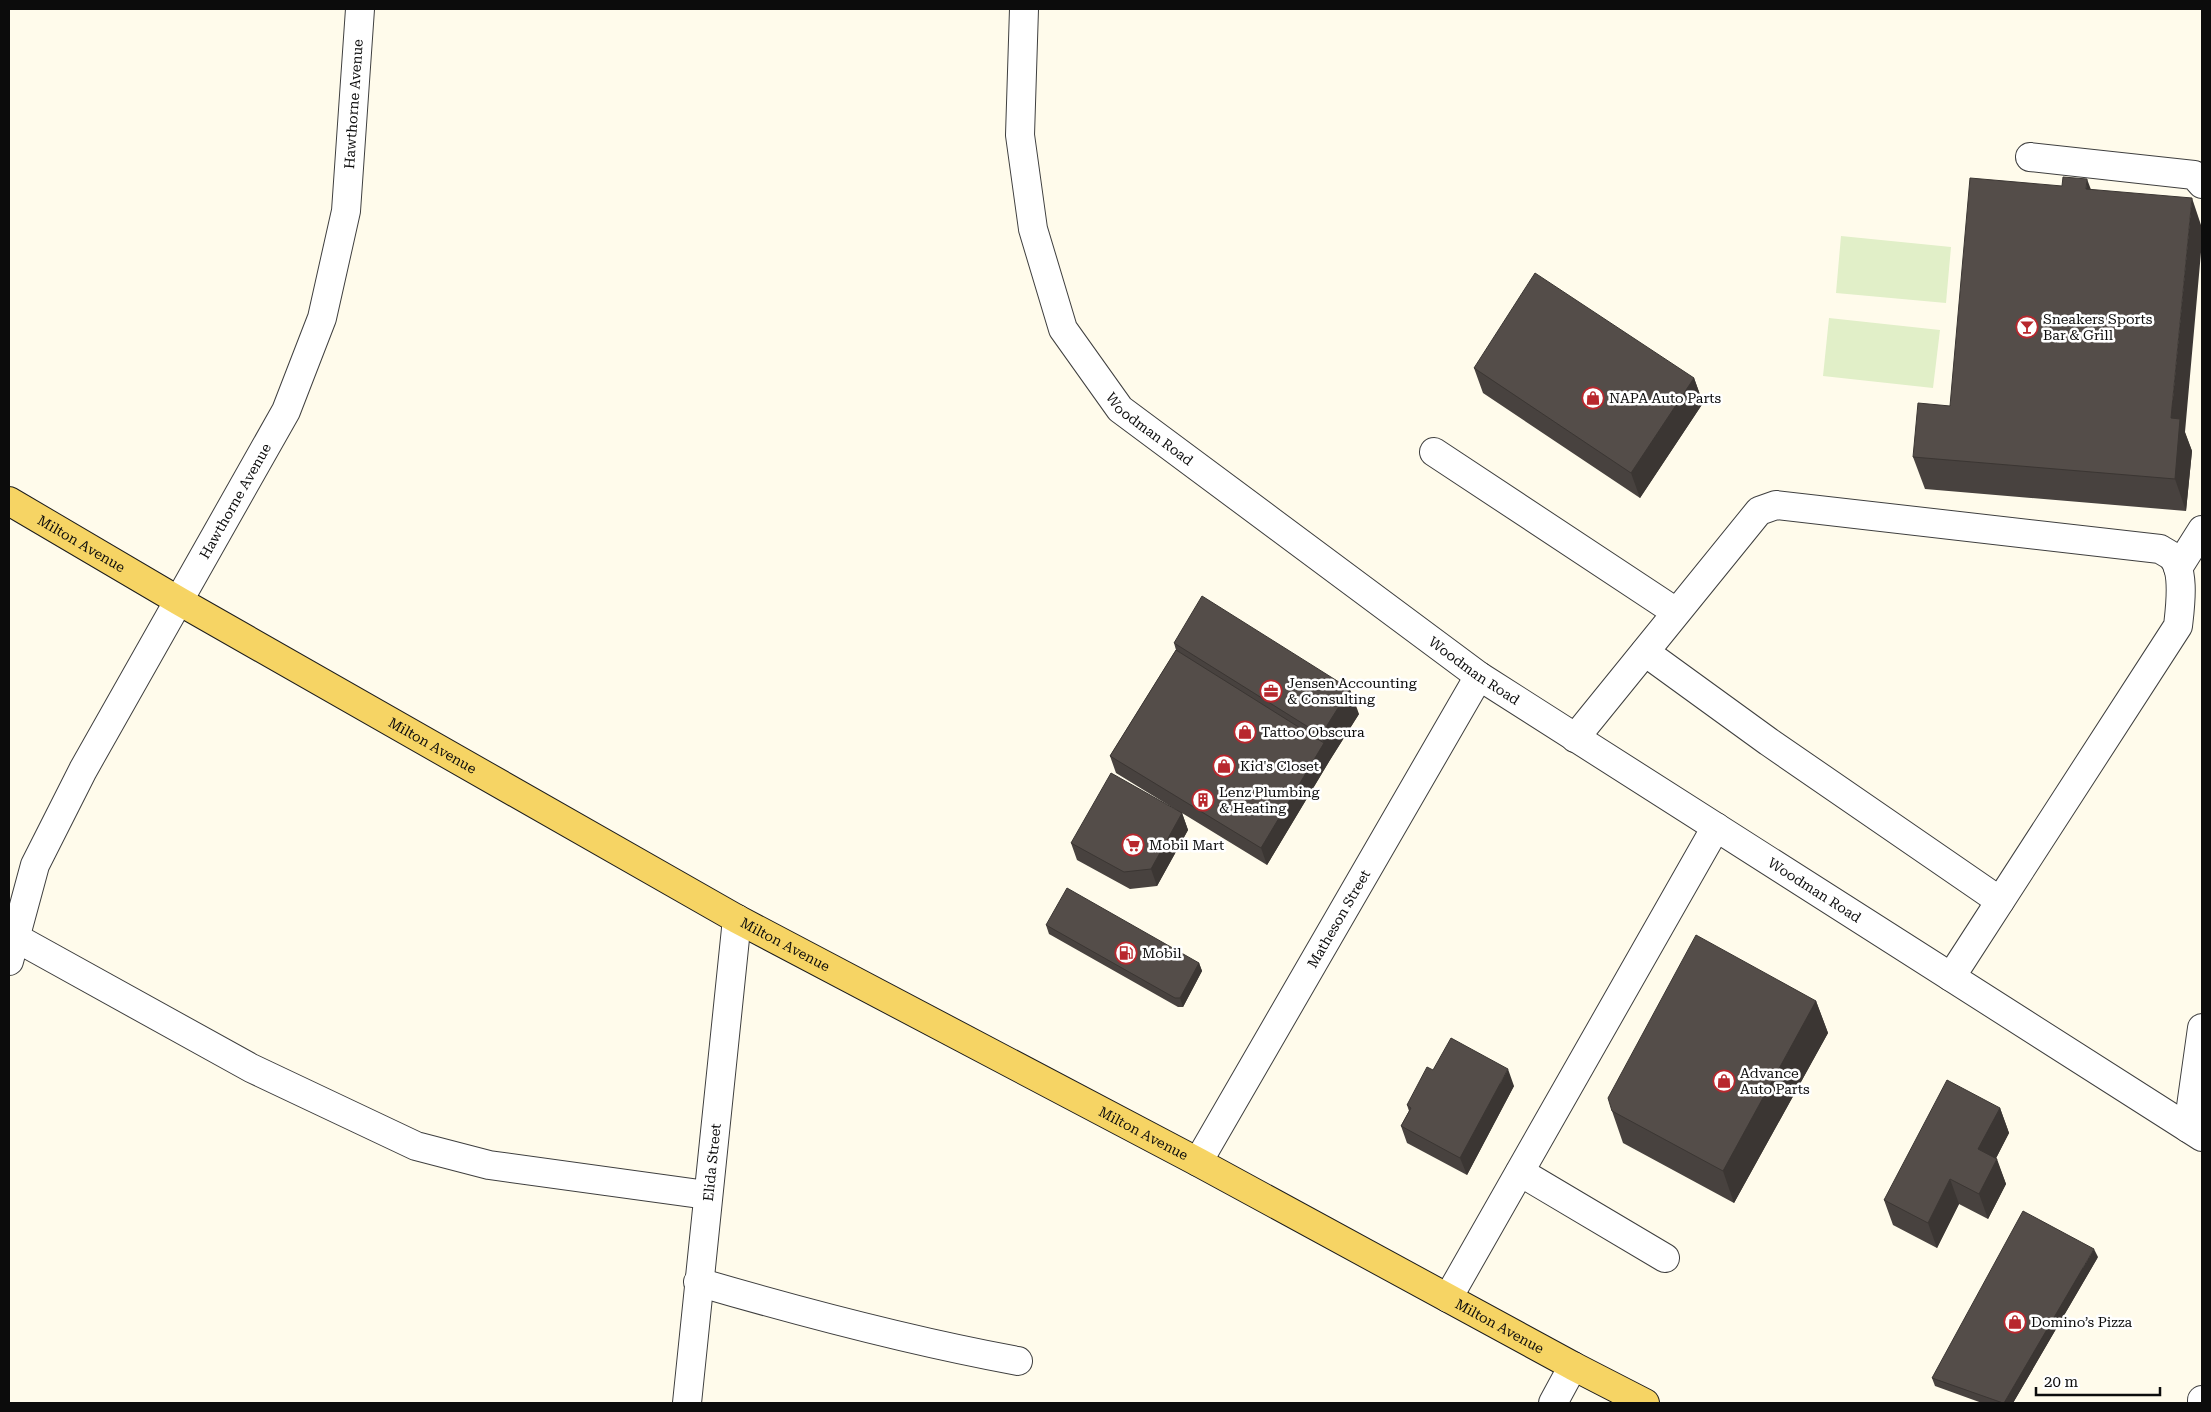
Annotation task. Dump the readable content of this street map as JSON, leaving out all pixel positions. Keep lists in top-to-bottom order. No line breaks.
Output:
{"streets":{"main road":["Milton Avenue"],"street":["Hawthorne Avenue","Woodman Road","Matheson Street","Elida Street"]},"crossings":[["Hawthorne Avenue","Milton Avenue"],["Woodman Road","Matheson Street"],["Milton Avenue","Matheson Street"],["Milton Avenue","Elida Street"]],"places":{"bar":["Sneakers Sports Bar & Grill"],"shop":["NAPA Auto Parts","Tattoo Obscura","Kid's Closet","Advance Auto Parts","Domino’s Pizza"],"office":["Jensen Accounting & Consulting"],"building":["Lenz Plumbing & Heating"],"supermarket":["Mobil Mart"],"fuel station":["Mobil"]},"scale_bar":"20 m"}
